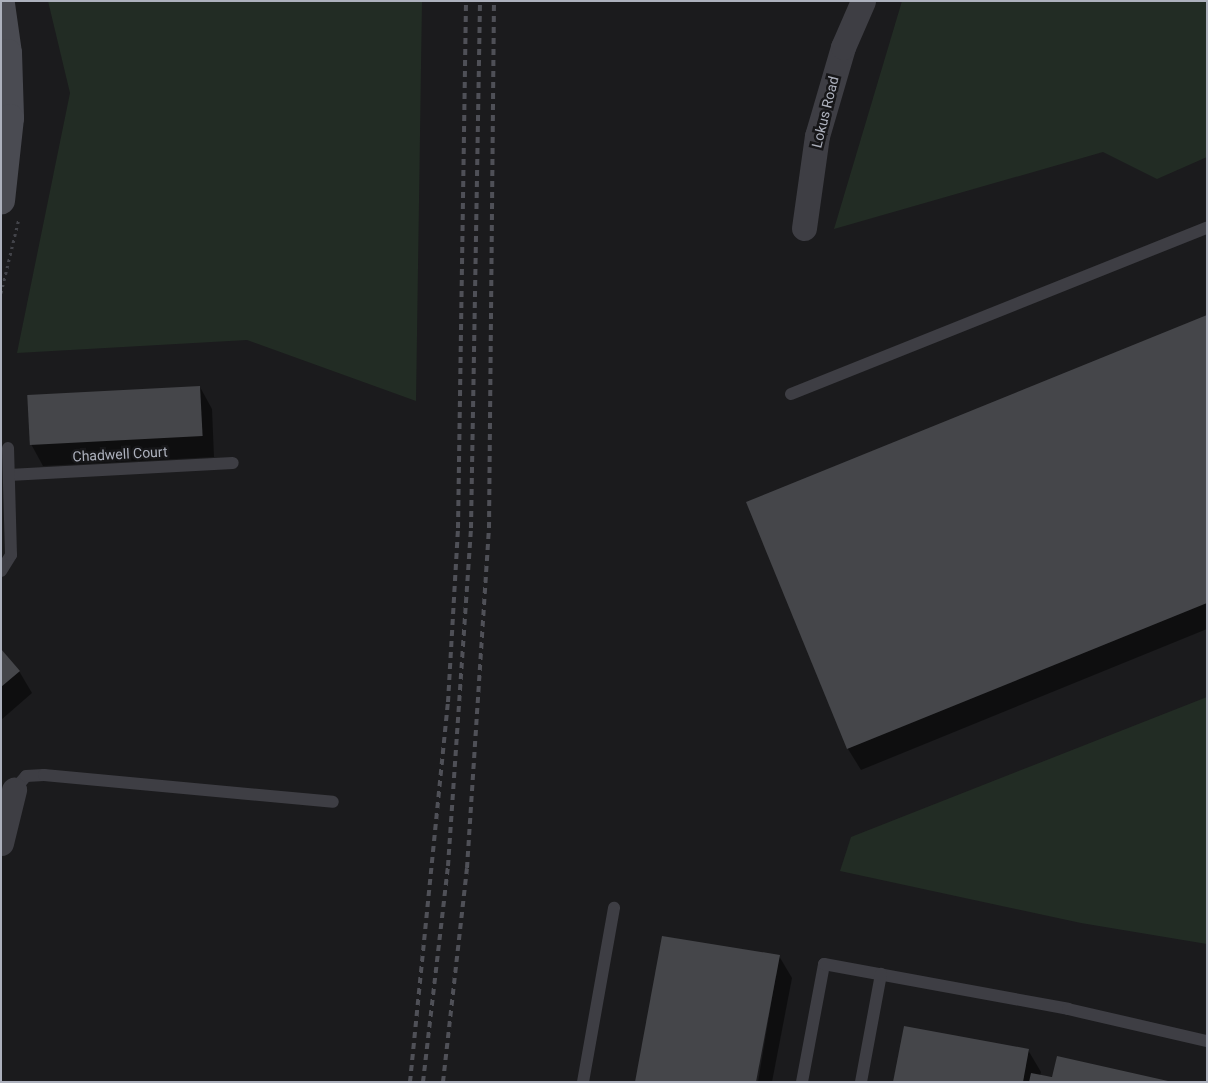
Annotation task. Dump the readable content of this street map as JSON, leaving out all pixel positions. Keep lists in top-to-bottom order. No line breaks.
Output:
{"streets":{"street":["Lokus Road"],"lane":["Chadwell Court"]}}
